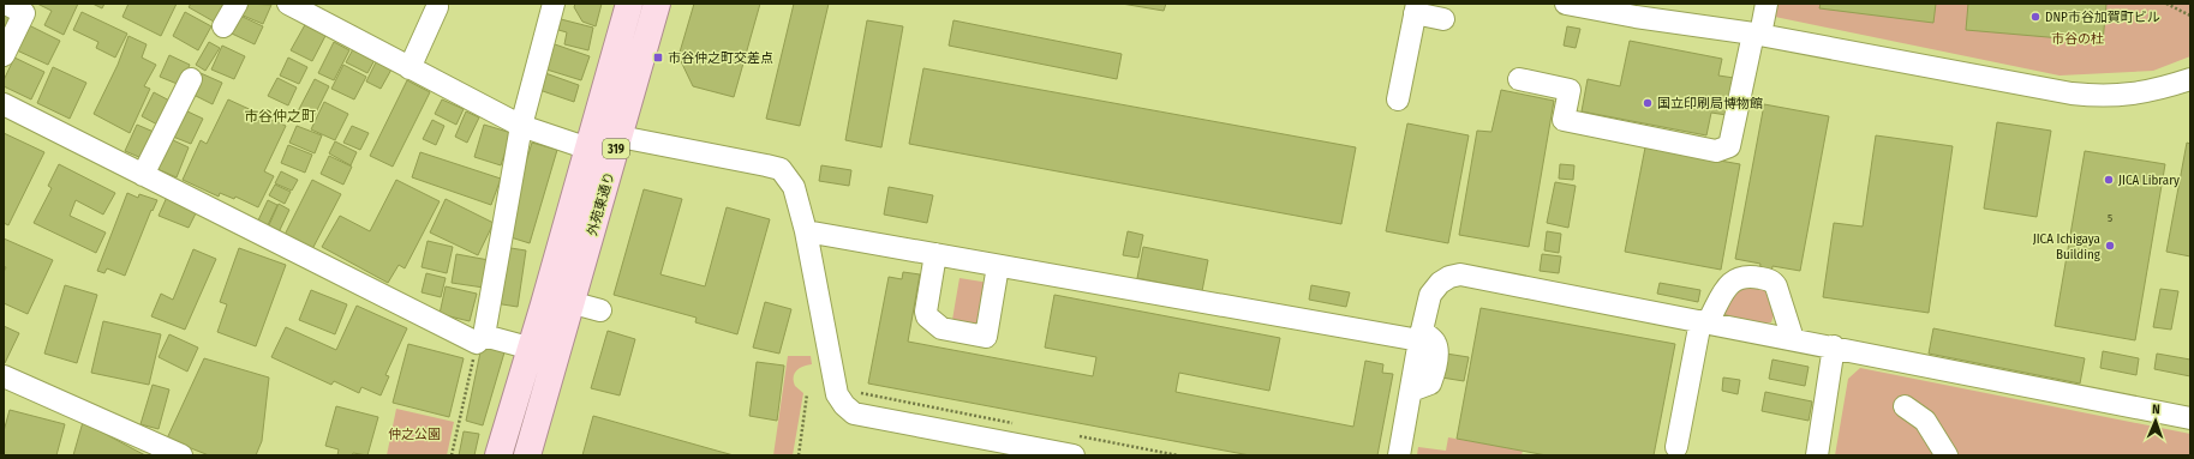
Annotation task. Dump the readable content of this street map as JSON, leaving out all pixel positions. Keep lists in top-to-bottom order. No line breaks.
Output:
{"streets":{"main road":["319","外苑東通り"]},"districts":["市谷仲之町"],"parks":["市谷の杜","仲之公園"],"places":{"other":["DNP市谷加賀町ビル","国立印刷局博物館","JICA Library","JICA Ichigaya Building"],"transit":["市谷仲之町交差点"]},"house_numbers":["5"],"north":"top"}
